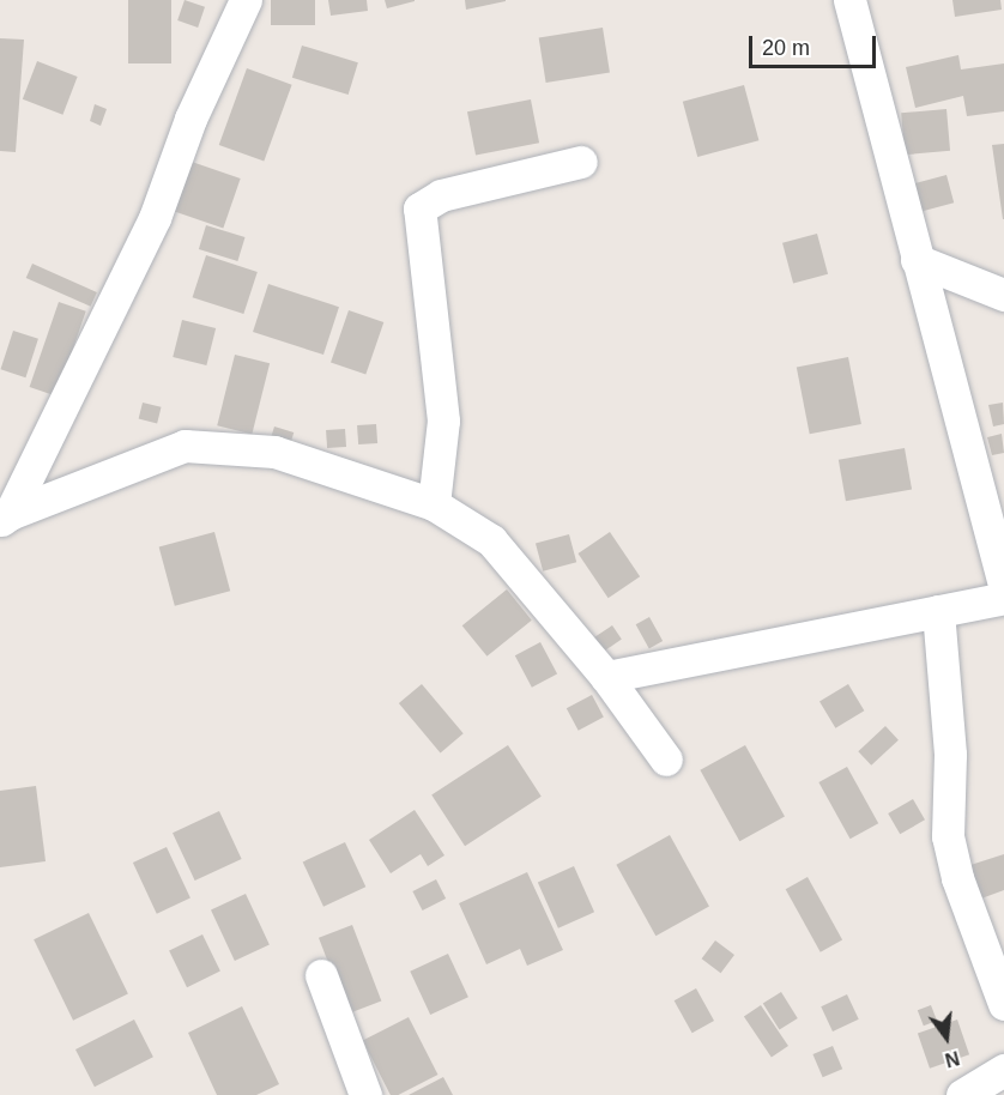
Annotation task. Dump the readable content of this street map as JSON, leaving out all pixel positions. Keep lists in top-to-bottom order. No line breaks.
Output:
{"scale_bar":"20 m","north":"bottom"}
